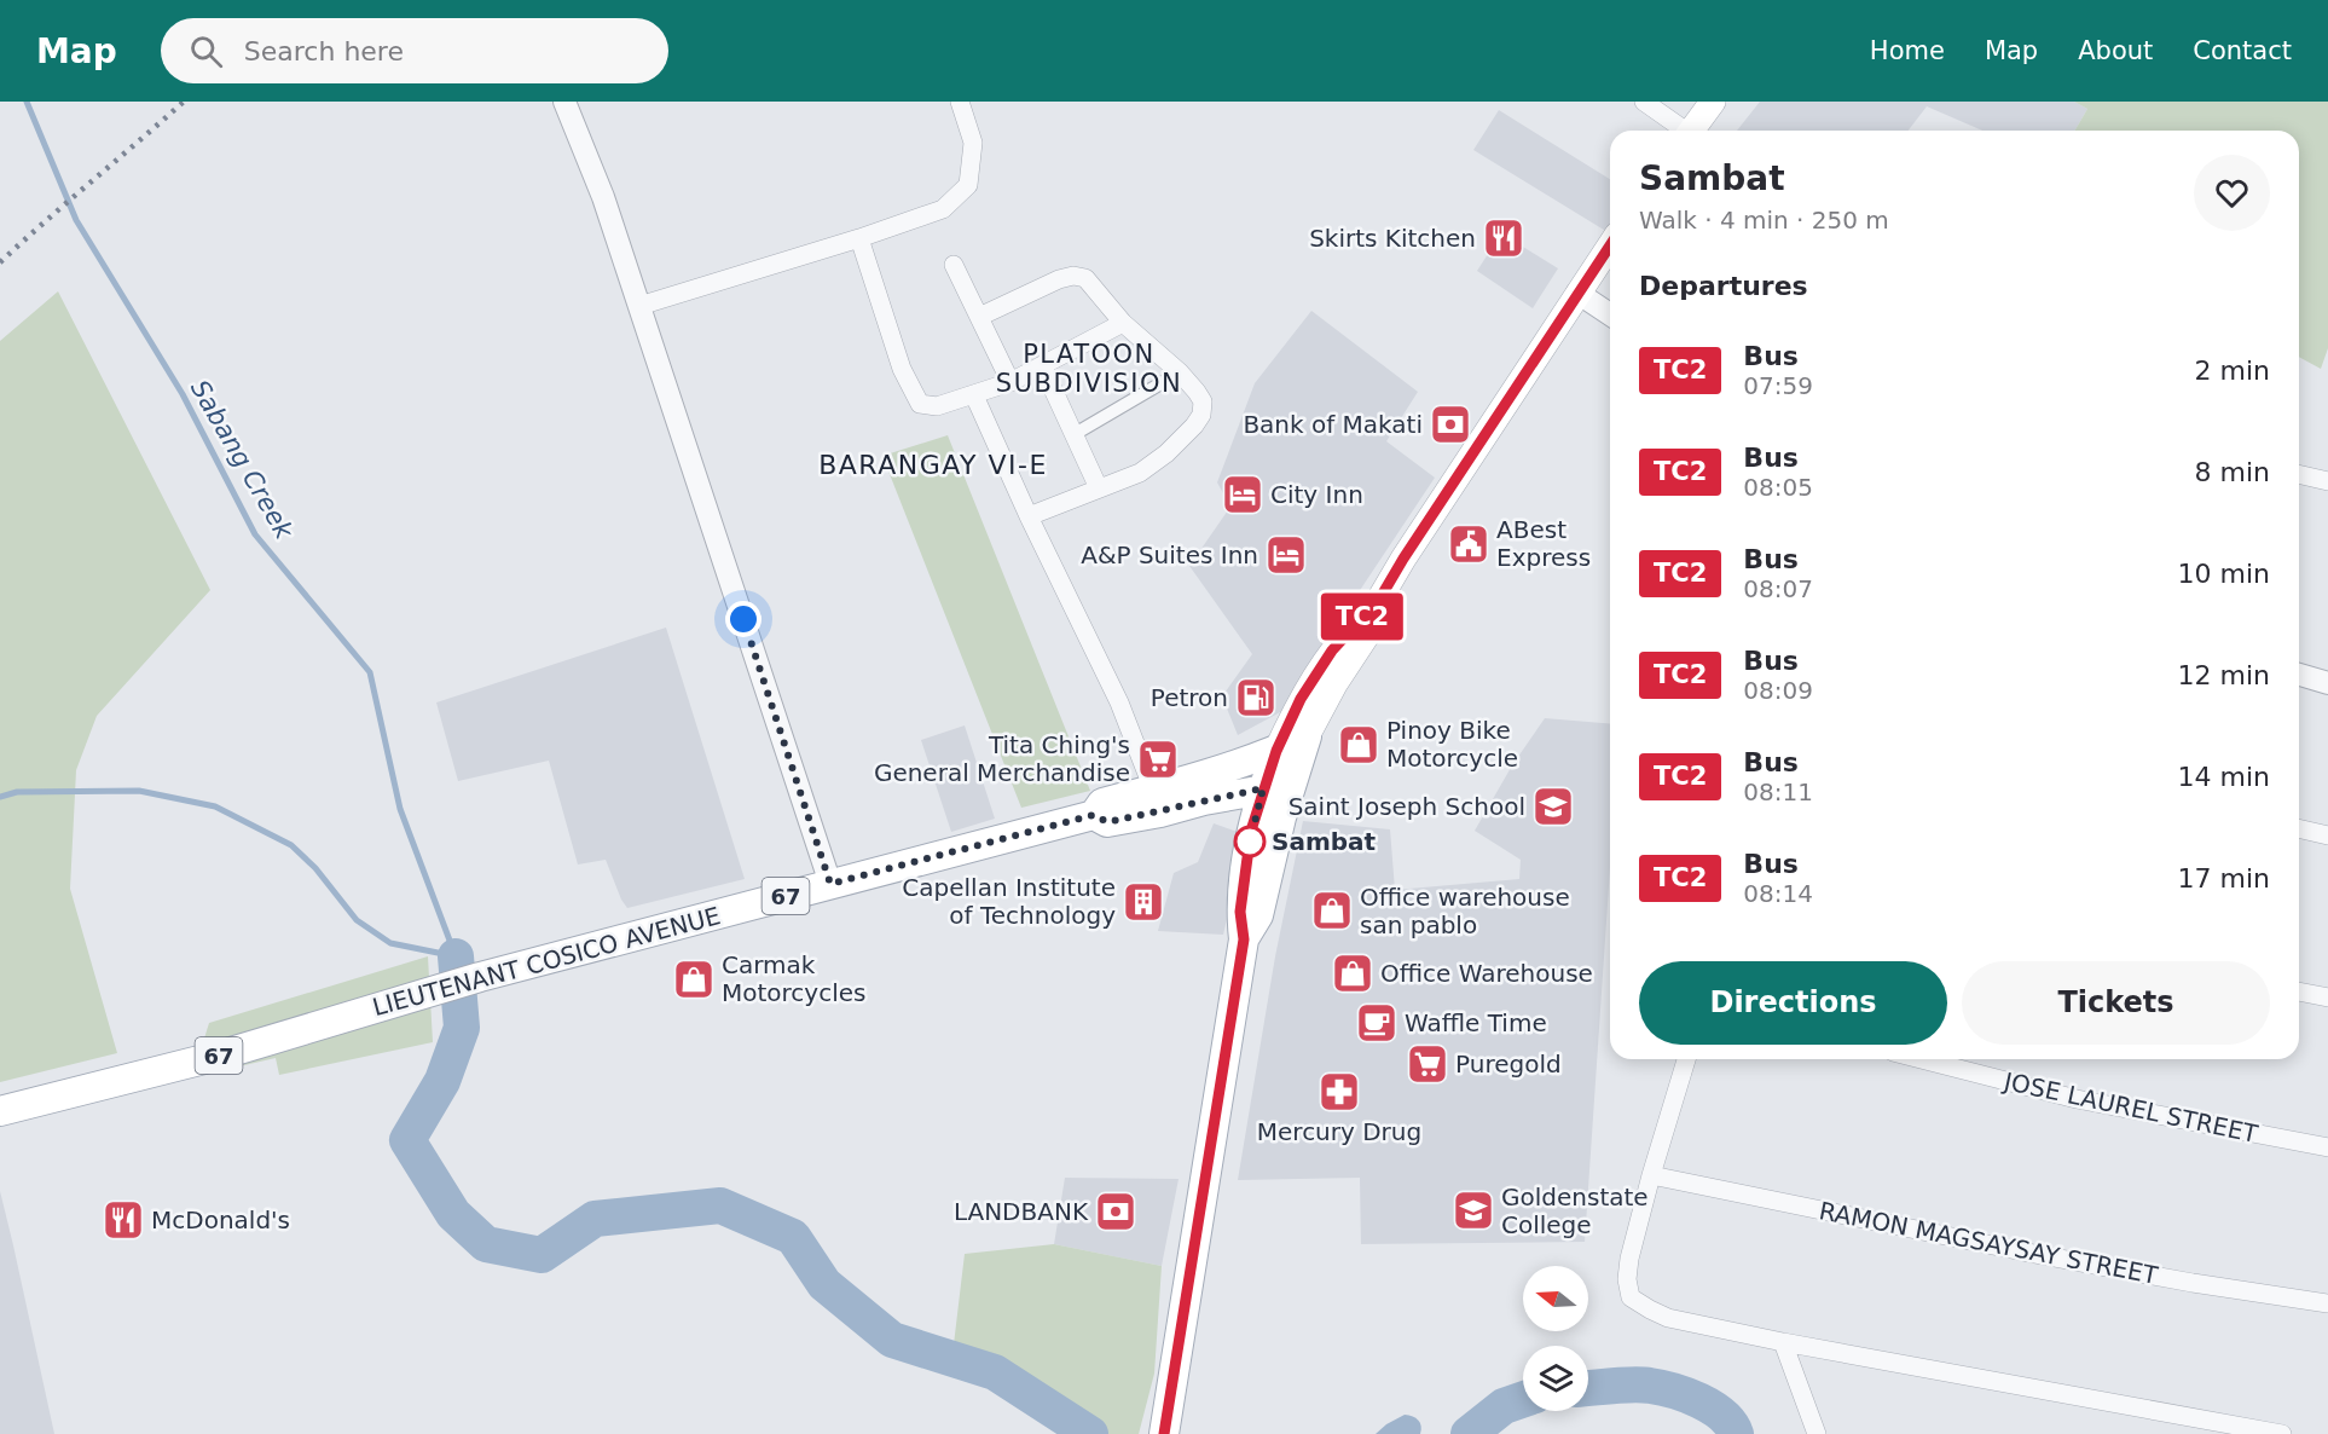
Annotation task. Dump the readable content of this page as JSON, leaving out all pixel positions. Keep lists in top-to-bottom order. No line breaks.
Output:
{"streets":{"main road":["67","LIEUTENANT COSICO AVENUE"],"street":["JOSE LAUREL STREET","RAMON MAGSAYSAY STREET"]},"districts":["PLATOON SUBDIVISION","BARANGAY VI-E"],"water":["Sabang Creek"],"places":{"restaurant":["Skirts Kitchen","McDonald's"],"bank":["Bank of Makati","LANDBANK"],"hotel":["City Inn","A&P Suites Inn"],"public building":["ABest Express"],"fuel station":["Petron"],"shop":["Pinoy Bike Motorcycle","Office warehouse san pablo","Office Warehouse","Carmak Motorcycles"],"supermarket":["Tita Ching's General Merchandise","Puregold"],"school or university":["Saint Joseph School","Goldenstate College"],"other":["Sambat"],"building":["Capellan Institute of Technology"],"cafe":["Waffle Time"],"pharmacy":["Mercury Drug"]},"lines":["bus line TC2"],"north":"left","page":{"header":"Map","search":"Search here","nav":["Home","Map","About","Contact"],"on_map":"TC2","heading":[["Sambat","Walk · 4 min · 250 m"],"Departures"],"list":[{"mark":"TC2","name":"Bus","note":"07:59","value":"2 min"},{"mark":"TC2","name":"Bus","note":"08:05","value":"8 min"},{"mark":"TC2","name":"Bus","note":"08:07","value":"10 min"},{"mark":"TC2","name":"Bus","note":"08:09","value":"12 min"},{"mark":"TC2","name":"Bus","note":"08:11","value":"14 min"},{"mark":"TC2","name":"Bus","note":"08:14","value":"17 min"}],"buttons":["Directions","Tickets"]}}
